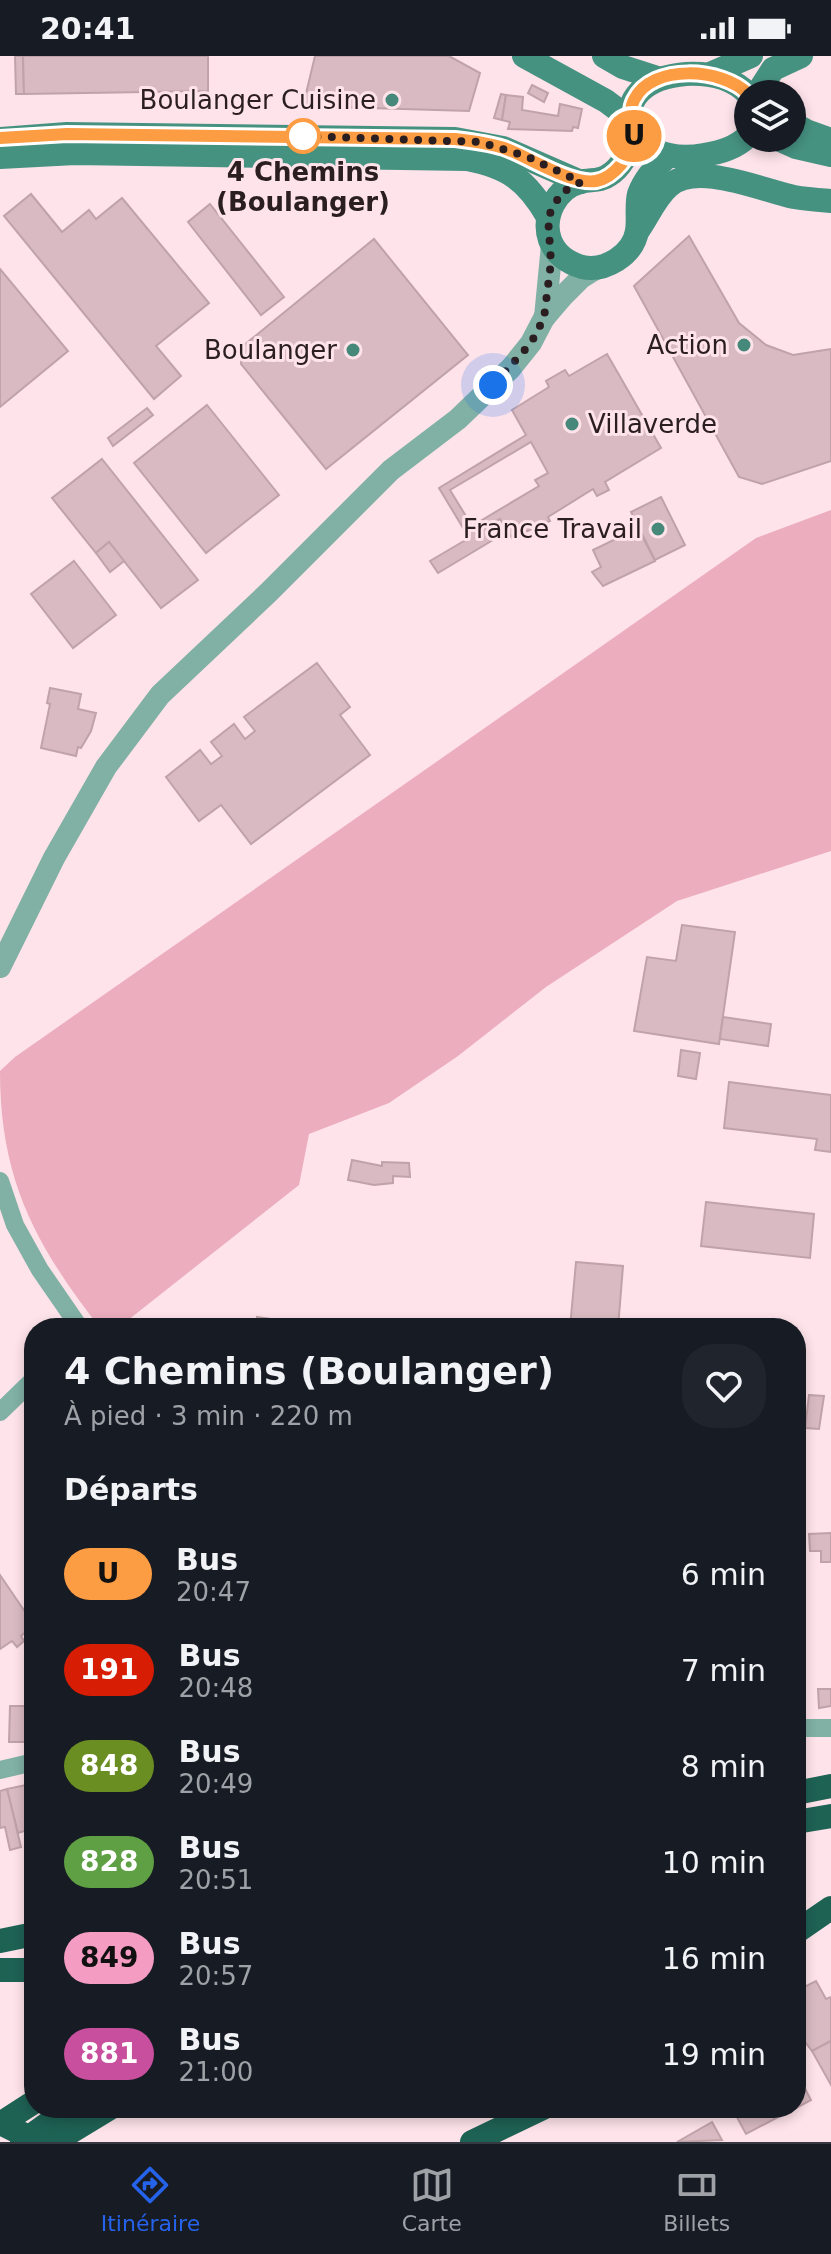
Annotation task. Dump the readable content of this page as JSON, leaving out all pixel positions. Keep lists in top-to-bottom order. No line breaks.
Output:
{"places":["Boulanger Cuisine","4 Chemins (Boulanger)","Action","Boulanger","Villaverde","France Travail"],"lines":["bus line U"],"page":{"status":"20:41","on_map":"U","heading":[["4 Chemins (Boulanger)","À pied · 3 min · 220 m"],"Départs"],"list":[{"mark":"U","name":"Bus","note":"20:47","value":"6 min"},{"mark":"191","name":"Bus","note":"20:48","value":"7 min"},{"mark":"848","name":"Bus","note":"20:49","value":"8 min"},{"mark":"828","name":"Bus","note":"20:51","value":"10 min"},{"mark":"849","name":"Bus","note":"20:57","value":"16 min"},{"mark":"881","name":"Bus","note":"21:00","value":"19 min"}],"tabs":["Itinéraire","Carte","Billets"]}}
